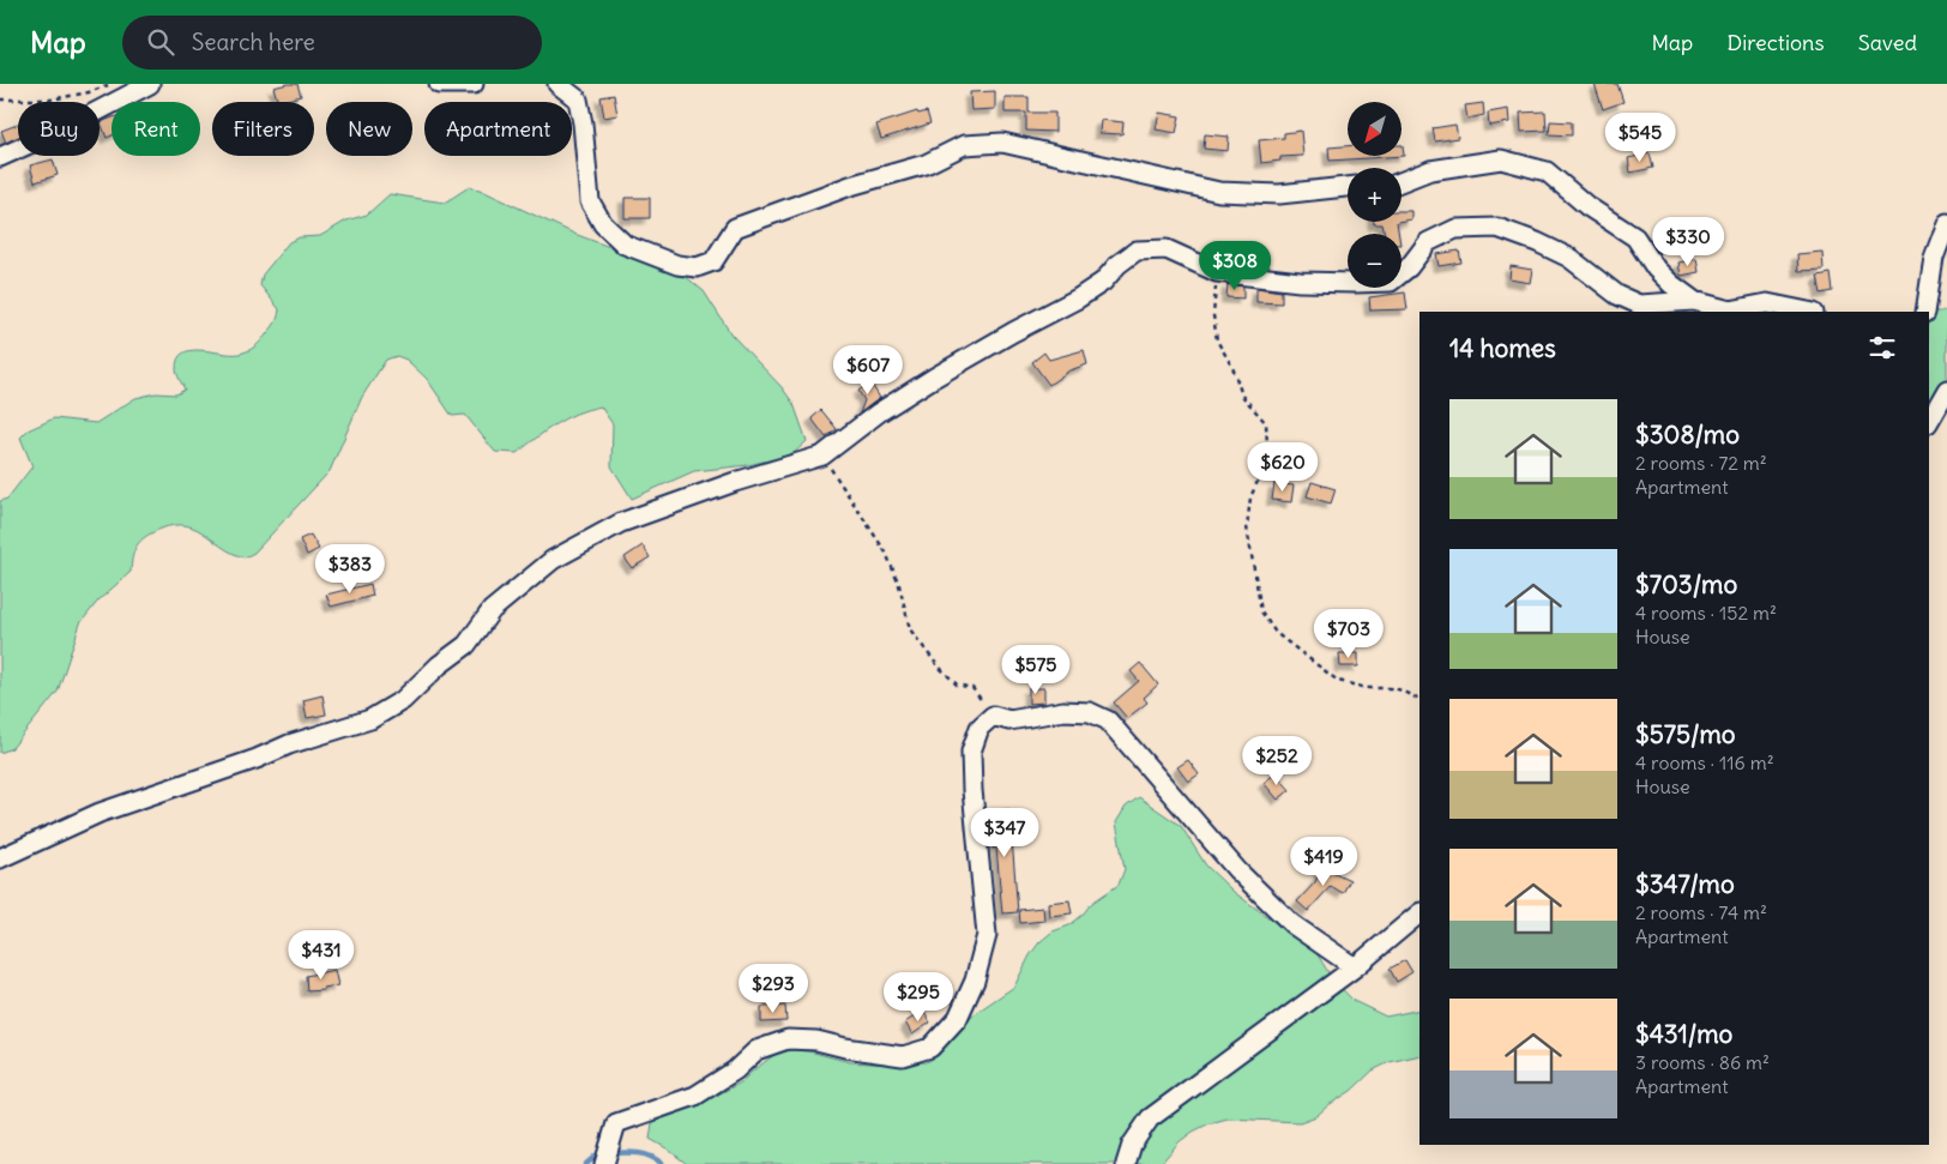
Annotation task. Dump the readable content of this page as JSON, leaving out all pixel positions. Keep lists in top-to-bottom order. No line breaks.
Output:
{"north":"bottom left","page":{"header":"Map","search":"Search here","nav":["Map","Directions","Saved"],"map_buttons":["+","−"],"chip":["Buy","Rent","Filters","New","Apartment"],"price":["$545","$330","$308","$607","$620","$383","$703","$575","$252","$347","$419","$431","$293","$295"],"heading":"14 homes","list":[{"name":"$308/mo","note":"2 rooms · 72 m² · Apartment"},{"name":"$703/mo","note":"4 rooms · 152 m² · House"},{"name":"$575/mo","note":"4 rooms · 116 m² · House"},{"name":"$347/mo","note":"2 rooms · 74 m² · Apartment"},{"name":"$431/mo","note":"3 rooms · 86 m² · Apartment"}]}}
